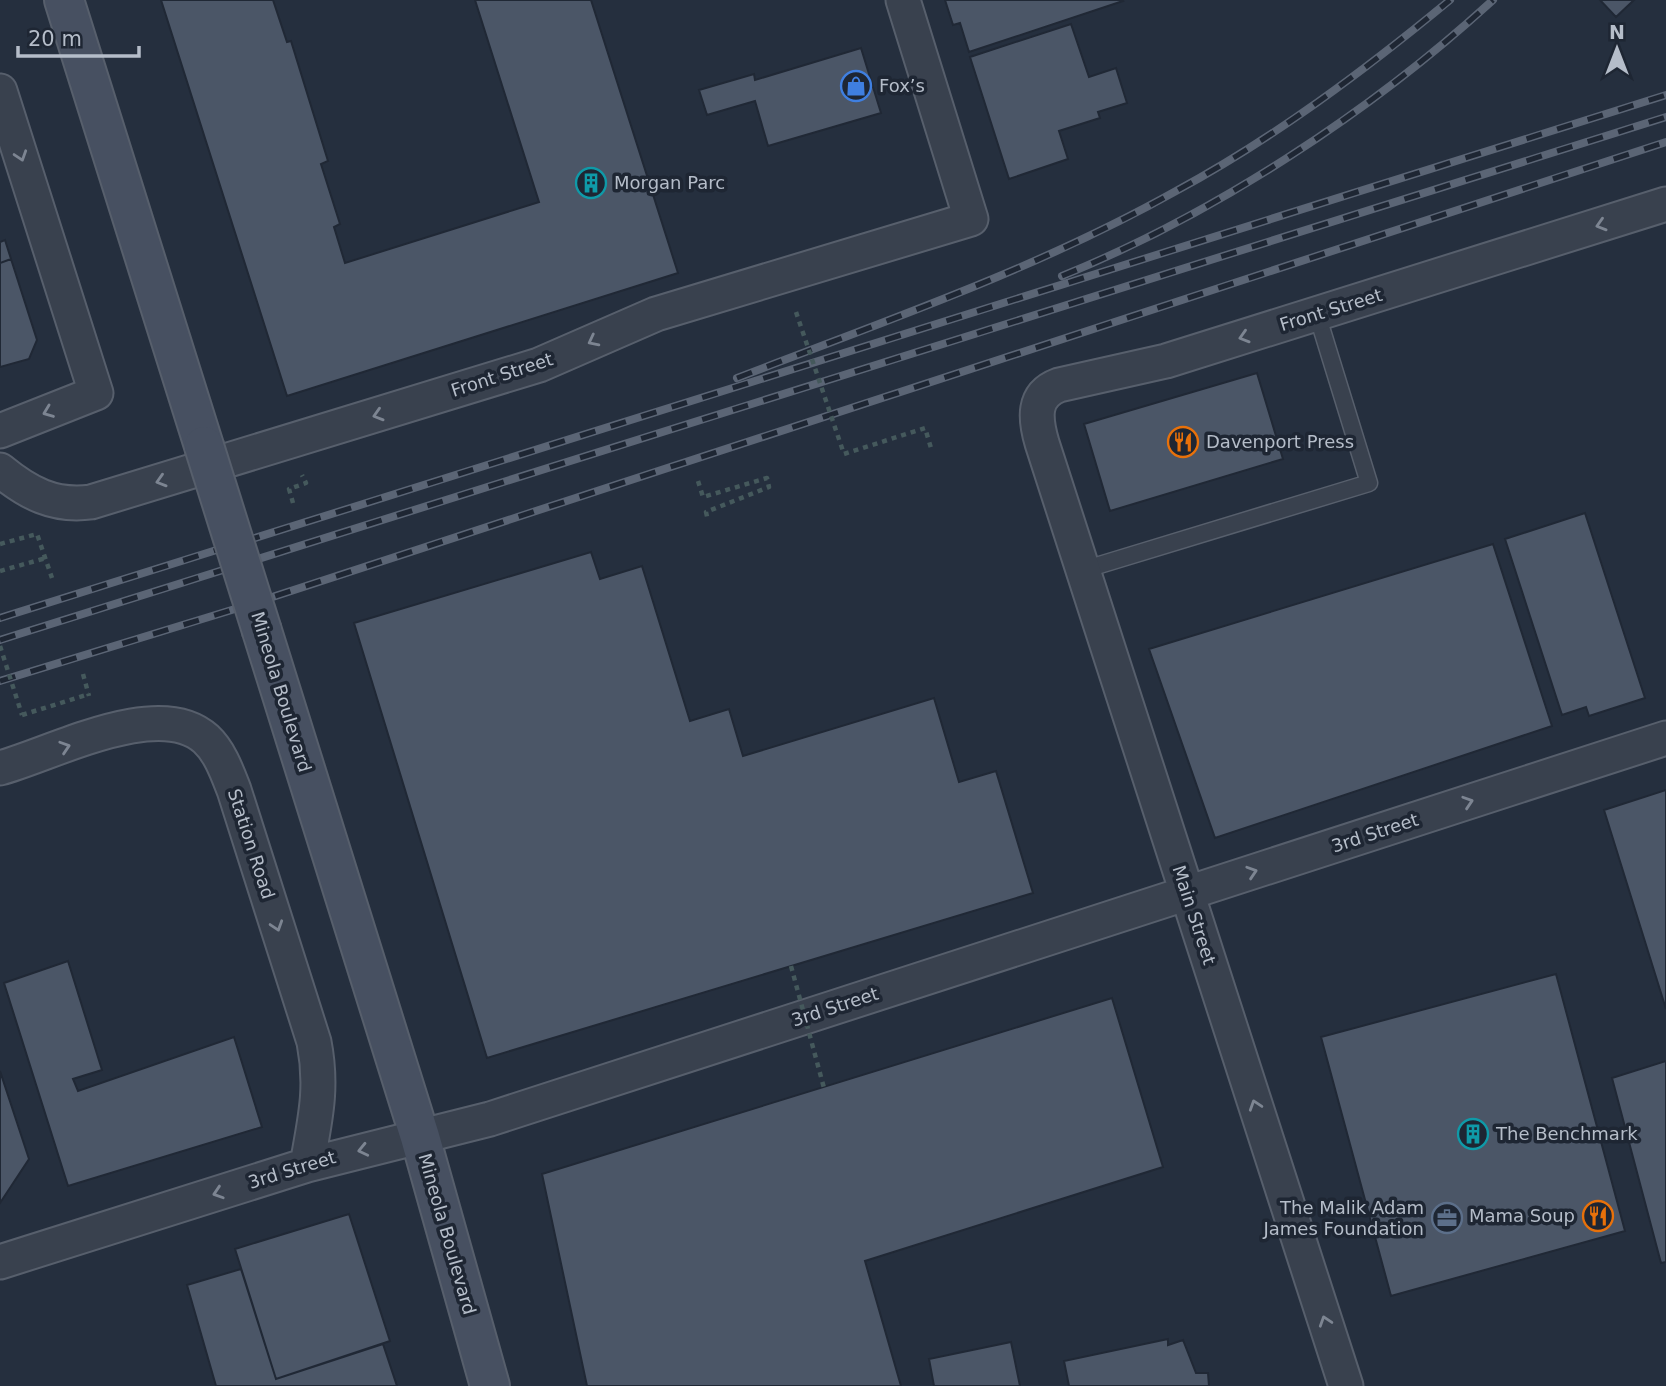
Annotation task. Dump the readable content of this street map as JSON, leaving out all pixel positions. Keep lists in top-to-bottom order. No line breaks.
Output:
{"streets":{"main road":["Mineola Boulevard"],"street":["Front Street","3rd Street","Station Road","Main Street"]},"crossings":[["Front Street","Main Street"],["Mineola Boulevard","3rd Street"],["3rd Street","Station Road"],["3rd Street","Main Street"]],"one_way":["Front Street","Main Street"],"places":{"shop":["Fox’s"],"building":["Morgan Parc","The Benchmark"],"restaurant":["Davenport Press","Mama Soup"],"office":["The Malik Adam James Foundation"]},"scale_bar":"20 m","north":"top"}
